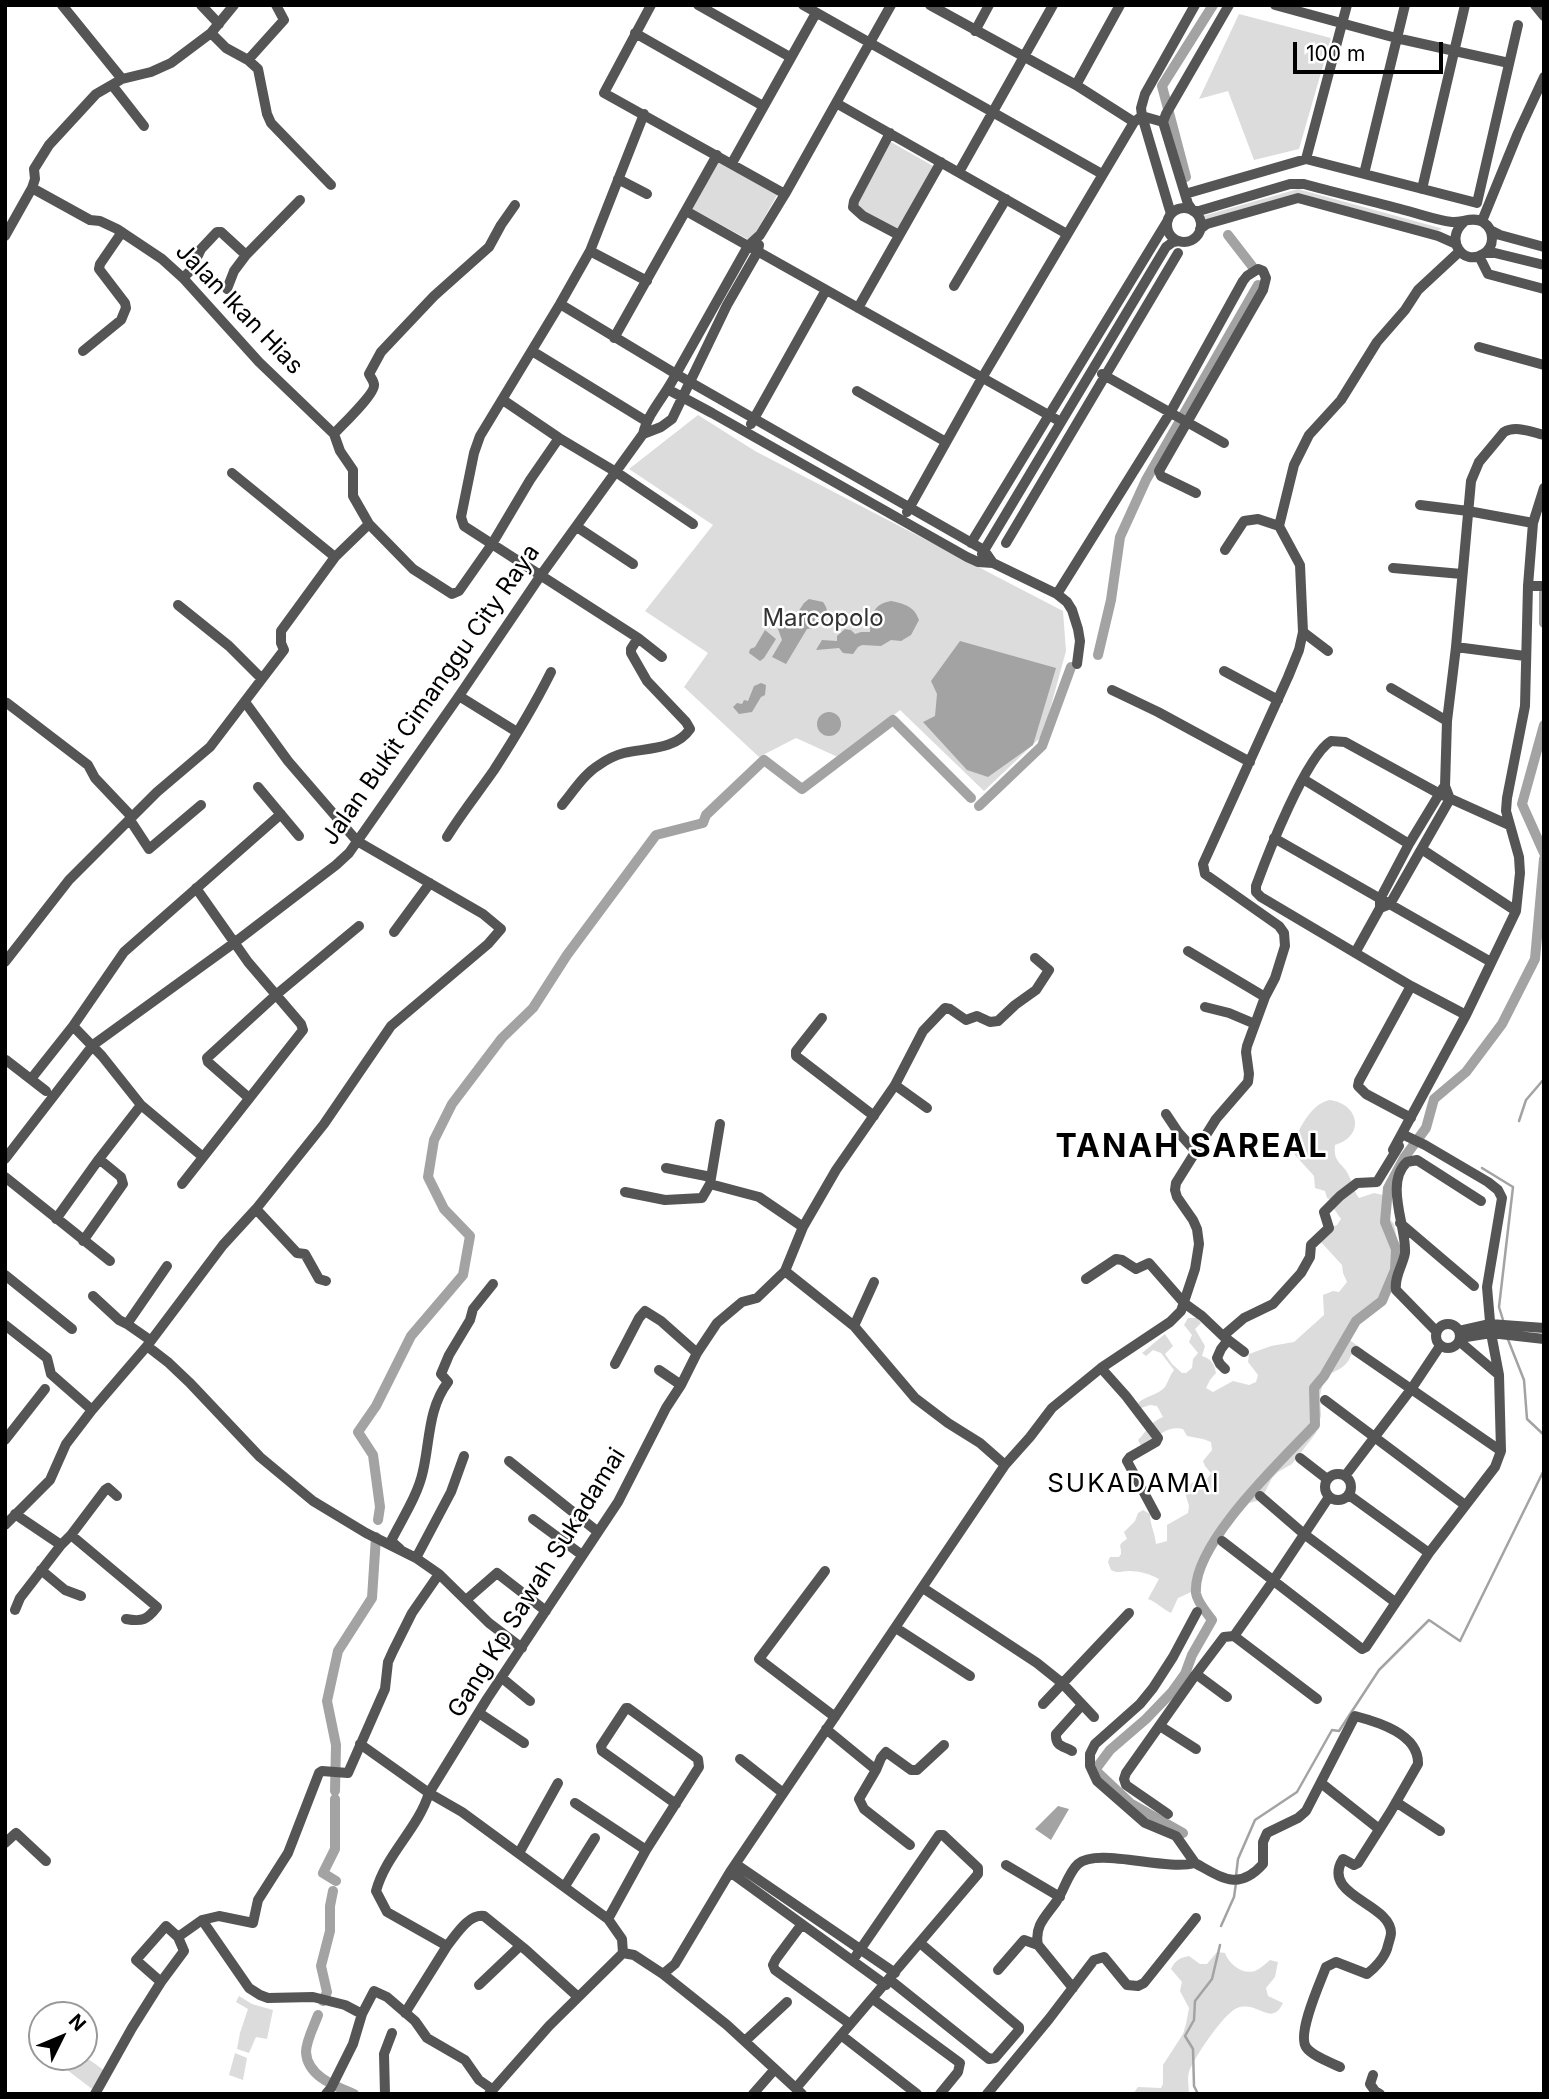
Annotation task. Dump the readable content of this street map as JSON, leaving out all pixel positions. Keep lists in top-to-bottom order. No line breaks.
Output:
{"streets":{"street":["Jalan Ikan Hias","Jalan Bukit Cimanggu City Raya","Gang Kp Sawah Sukadamai"]},"districts":["TANAH SAREAL","SUKADAMAI"],"parks":["Marcopolo"],"scale_bar":"100 m","north":"top right"}
